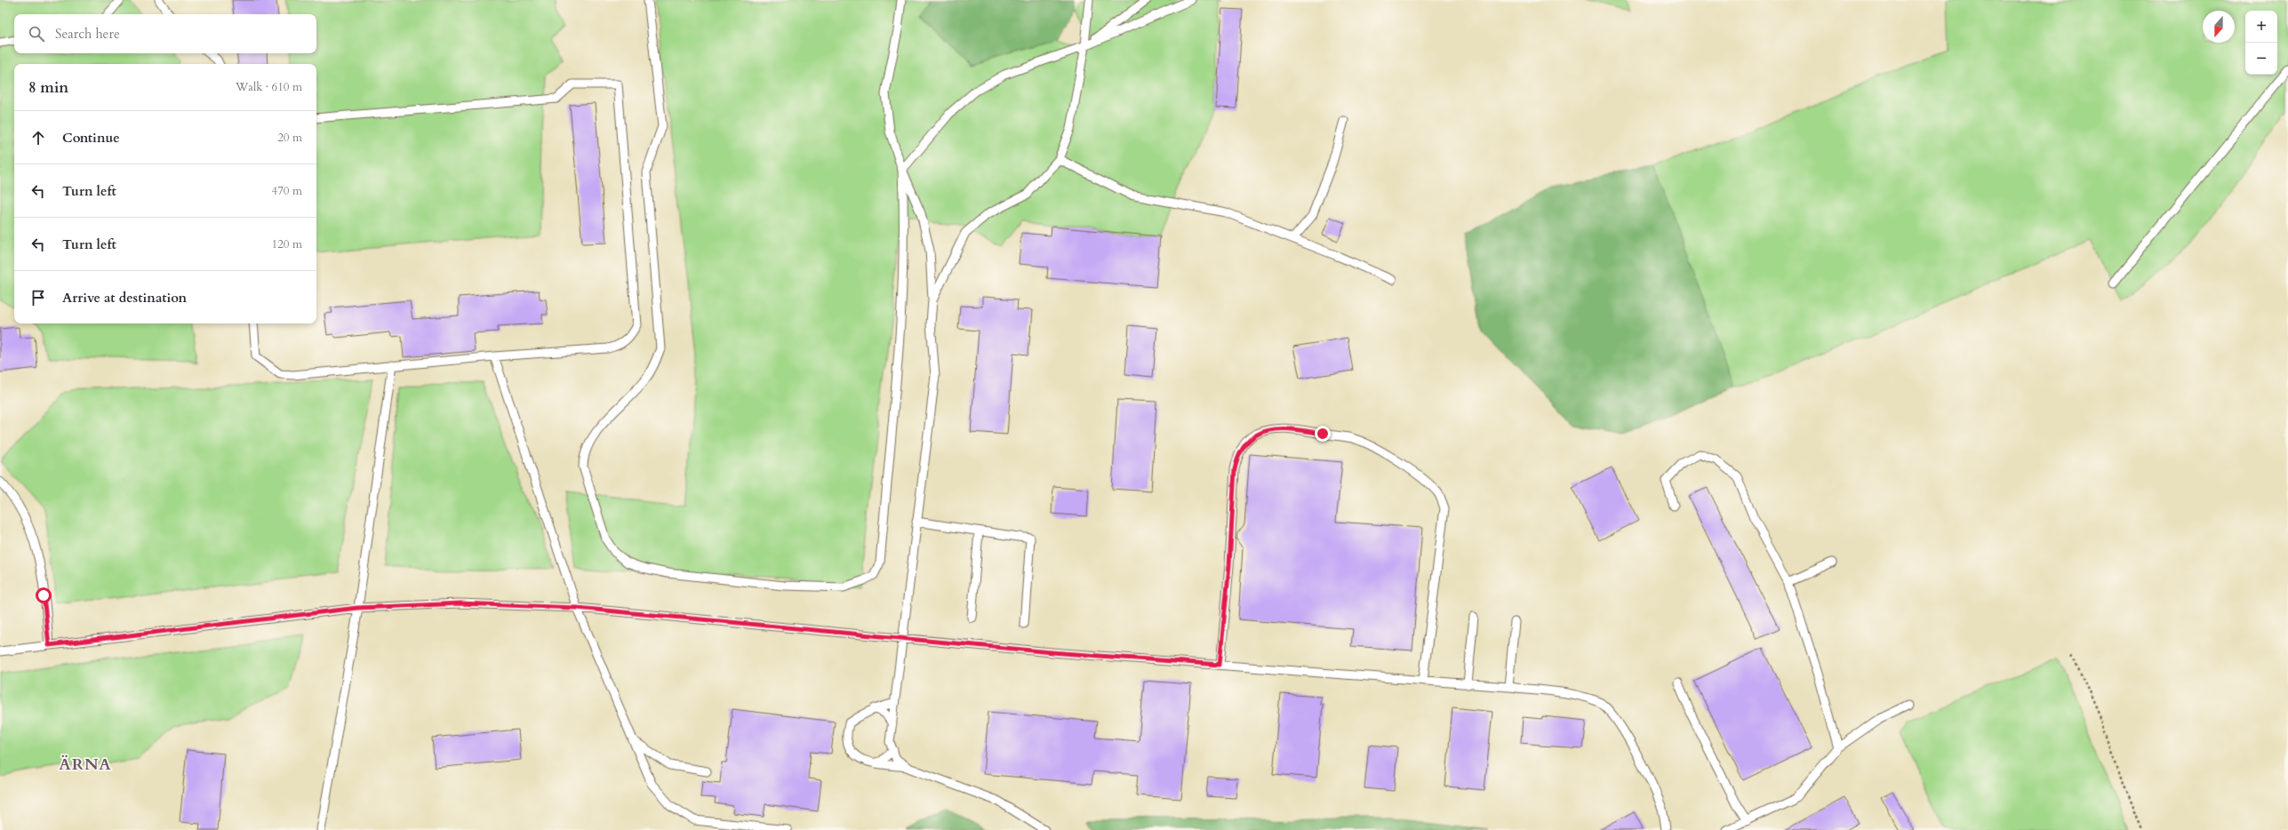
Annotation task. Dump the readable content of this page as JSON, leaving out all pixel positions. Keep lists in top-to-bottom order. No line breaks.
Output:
{"districts":["ÄRNA"],"north":"bottom","page":{"map_buttons":["+","−"],"search":"Search here","heading":["8 min","Walk · 610 m"],"list":[["Continue","20 m"],["Turn left","470 m"],["Turn left","120 m"],"Arrive at destination"]}}
